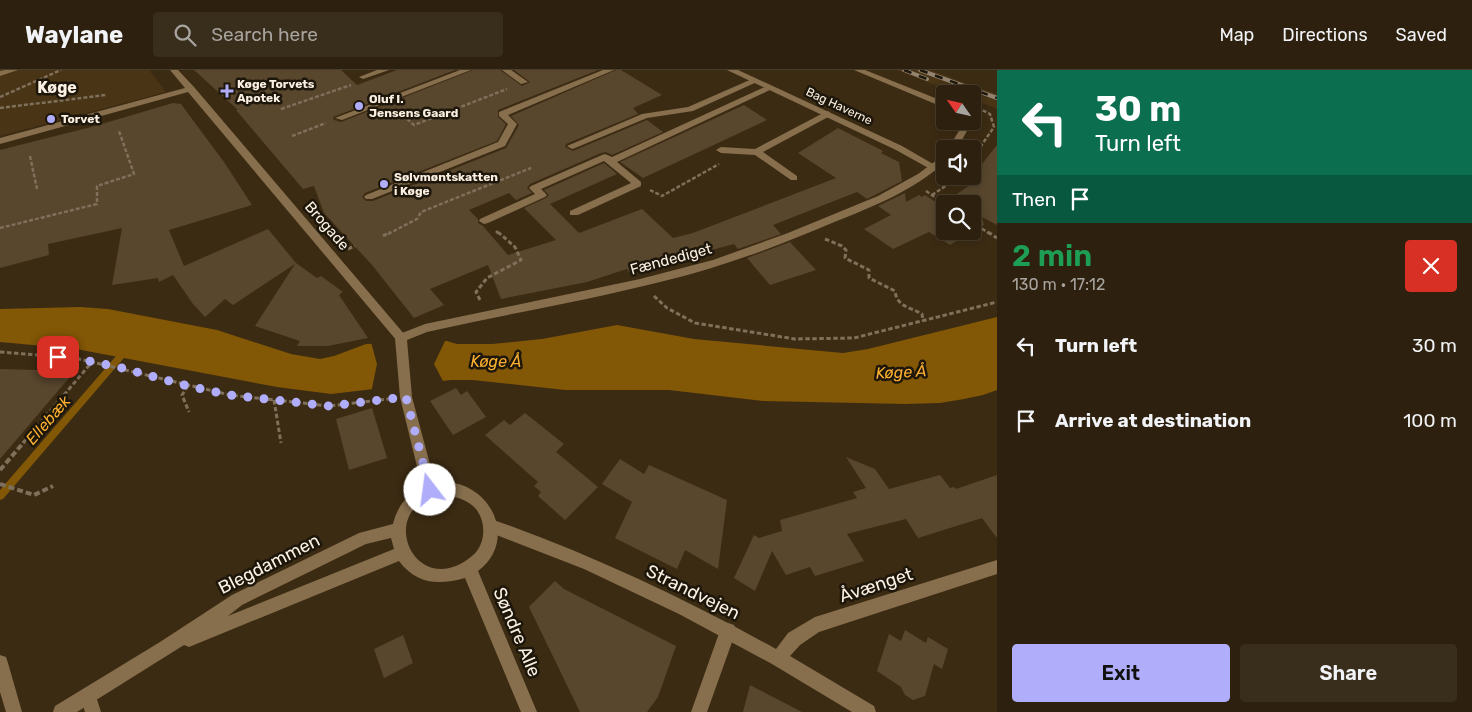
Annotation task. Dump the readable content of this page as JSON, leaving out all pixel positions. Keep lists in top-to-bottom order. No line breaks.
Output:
{"streets":{"street":["Bag Haverne","Brogade","Fændediget","Blegdammen","Åvænget","Strandvejen","Søndre Alle"]},"crossings":[["Bag Haverne","Fændediget"],["Brogade","Fændediget"],["Blegdammen","Strandvejen"],["Blegdammen","Søndre Alle"],["Åvænget","Strandvejen"],["Strandvejen","Søndre Alle"]],"districts":["Køge"],"water":["Køge Å","Ellebæk"],"places":{"health":["Køge Torvets Apotek"],"other":["Oluf I. Jensens Gaard","Torvet","Sølvmøntskatten i Køge"]},"north":"top left","page":{"header":"Waylane","search":"Search here","nav":["Map","Directions","Saved"],"turn":["30 m","Turn left"],"then":"Then","heading":["2 min","130 m · 17:12"],"list":[{"name":"Turn left","value":"30 m"},{"name":"Arrive at destination","value":"100 m"}],"buttons":["Exit","Share"]}}
